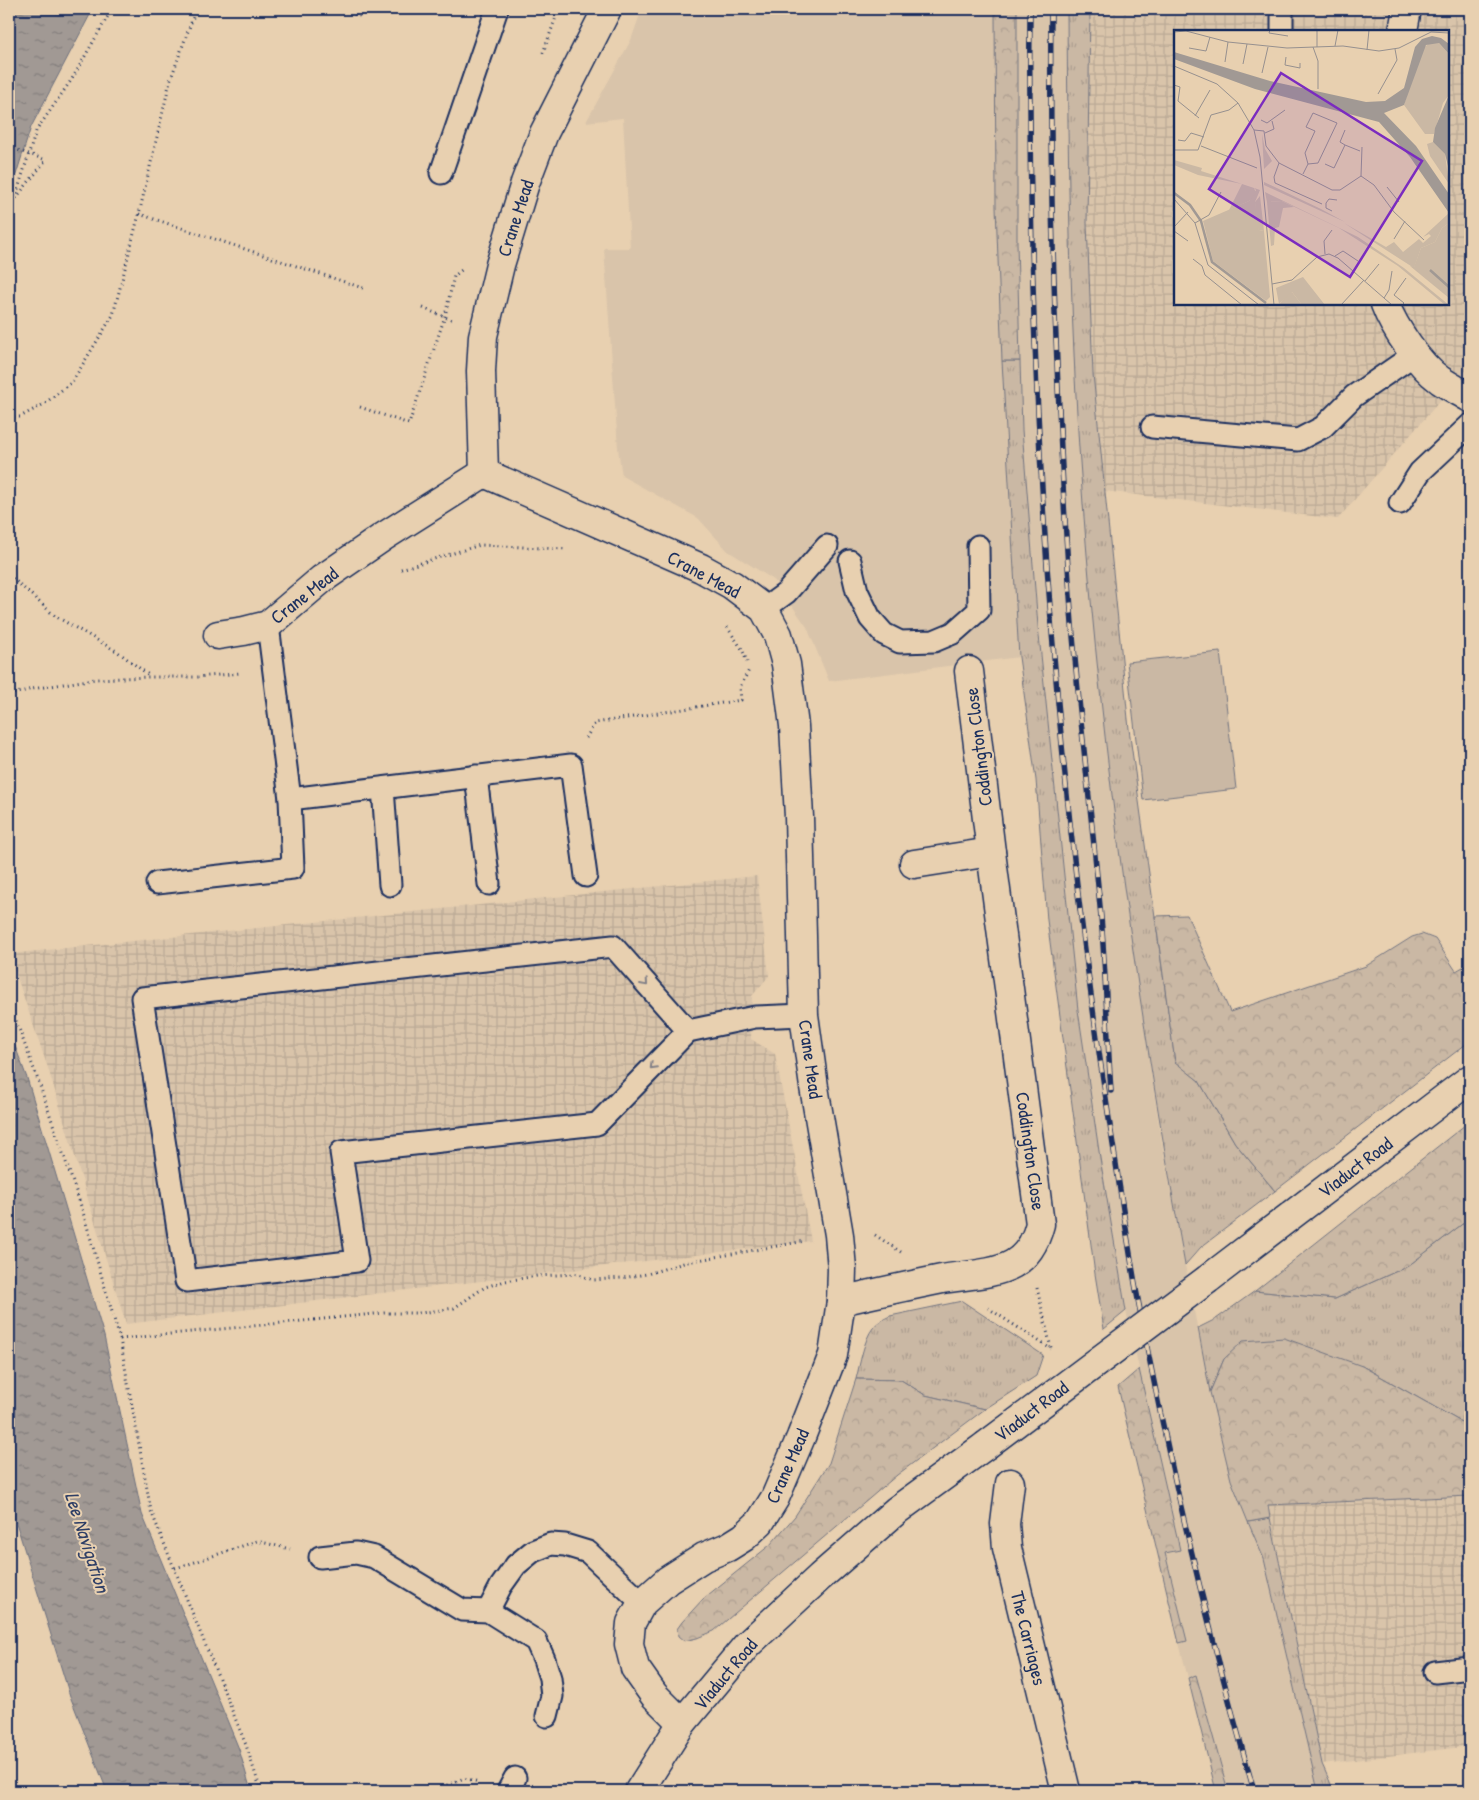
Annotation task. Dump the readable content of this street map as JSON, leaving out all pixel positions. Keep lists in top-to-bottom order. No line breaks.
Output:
{"streets":{"street":["Crane Mead","Coddington Close","Viaduct Road","The Carriages"]},"crossings":[["Crane Mead","Viaduct Road"]],"water":["Lee Navigation"]}
